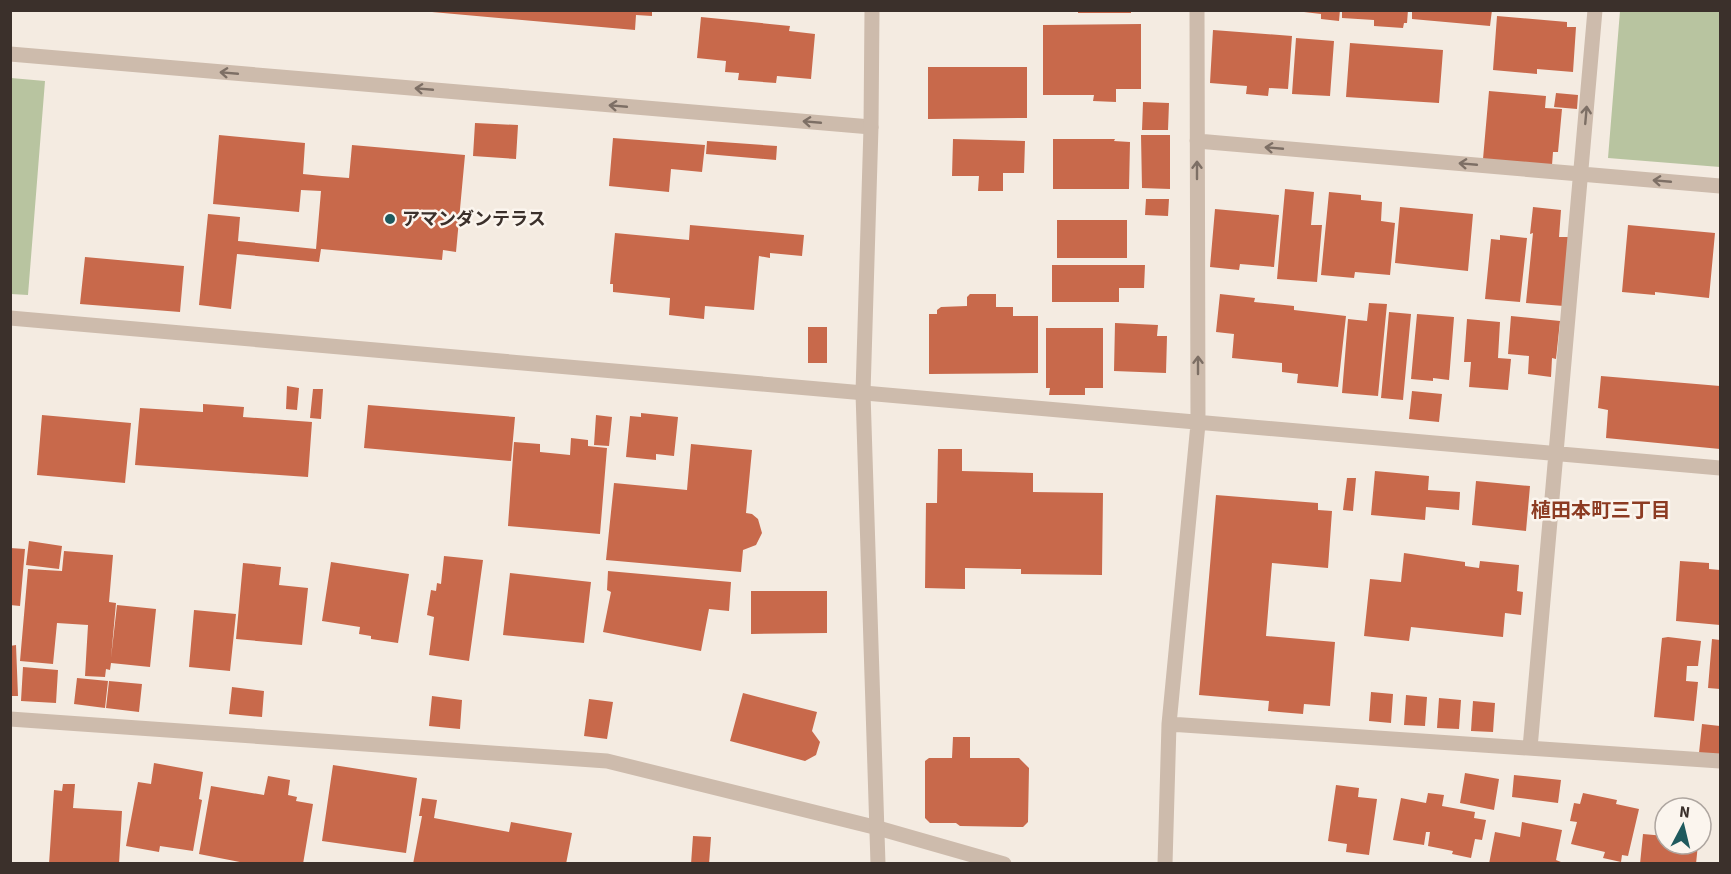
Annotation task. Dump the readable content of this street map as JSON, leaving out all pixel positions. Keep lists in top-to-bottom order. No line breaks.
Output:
{"districts":["植田本町三丁目"],"places":["アマンダンテラス"],"north":"top"}
